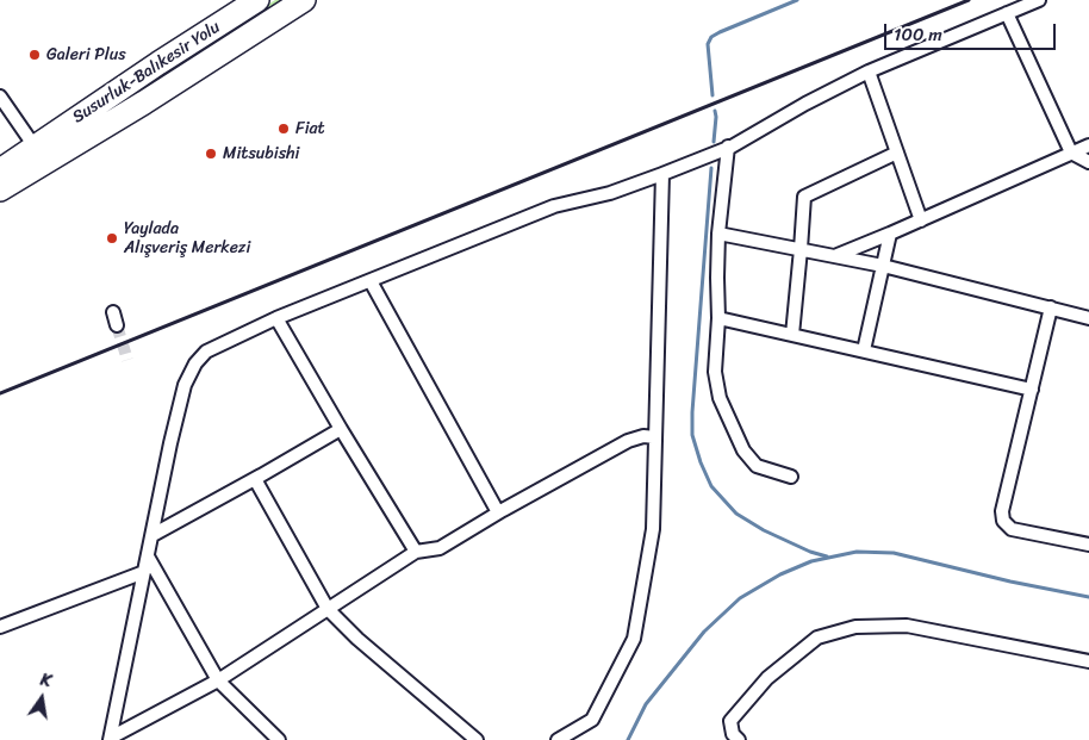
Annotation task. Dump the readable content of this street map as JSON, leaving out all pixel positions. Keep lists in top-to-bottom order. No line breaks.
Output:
{"streets":{"highway":["Susurluk-Balıkesir Yolu"]},"places":["Galeri Plus","Fiat","Mitsubishi","Yaylada Alışveriş Merkezi"],"scale_bar":"100 m","north":"top"}
